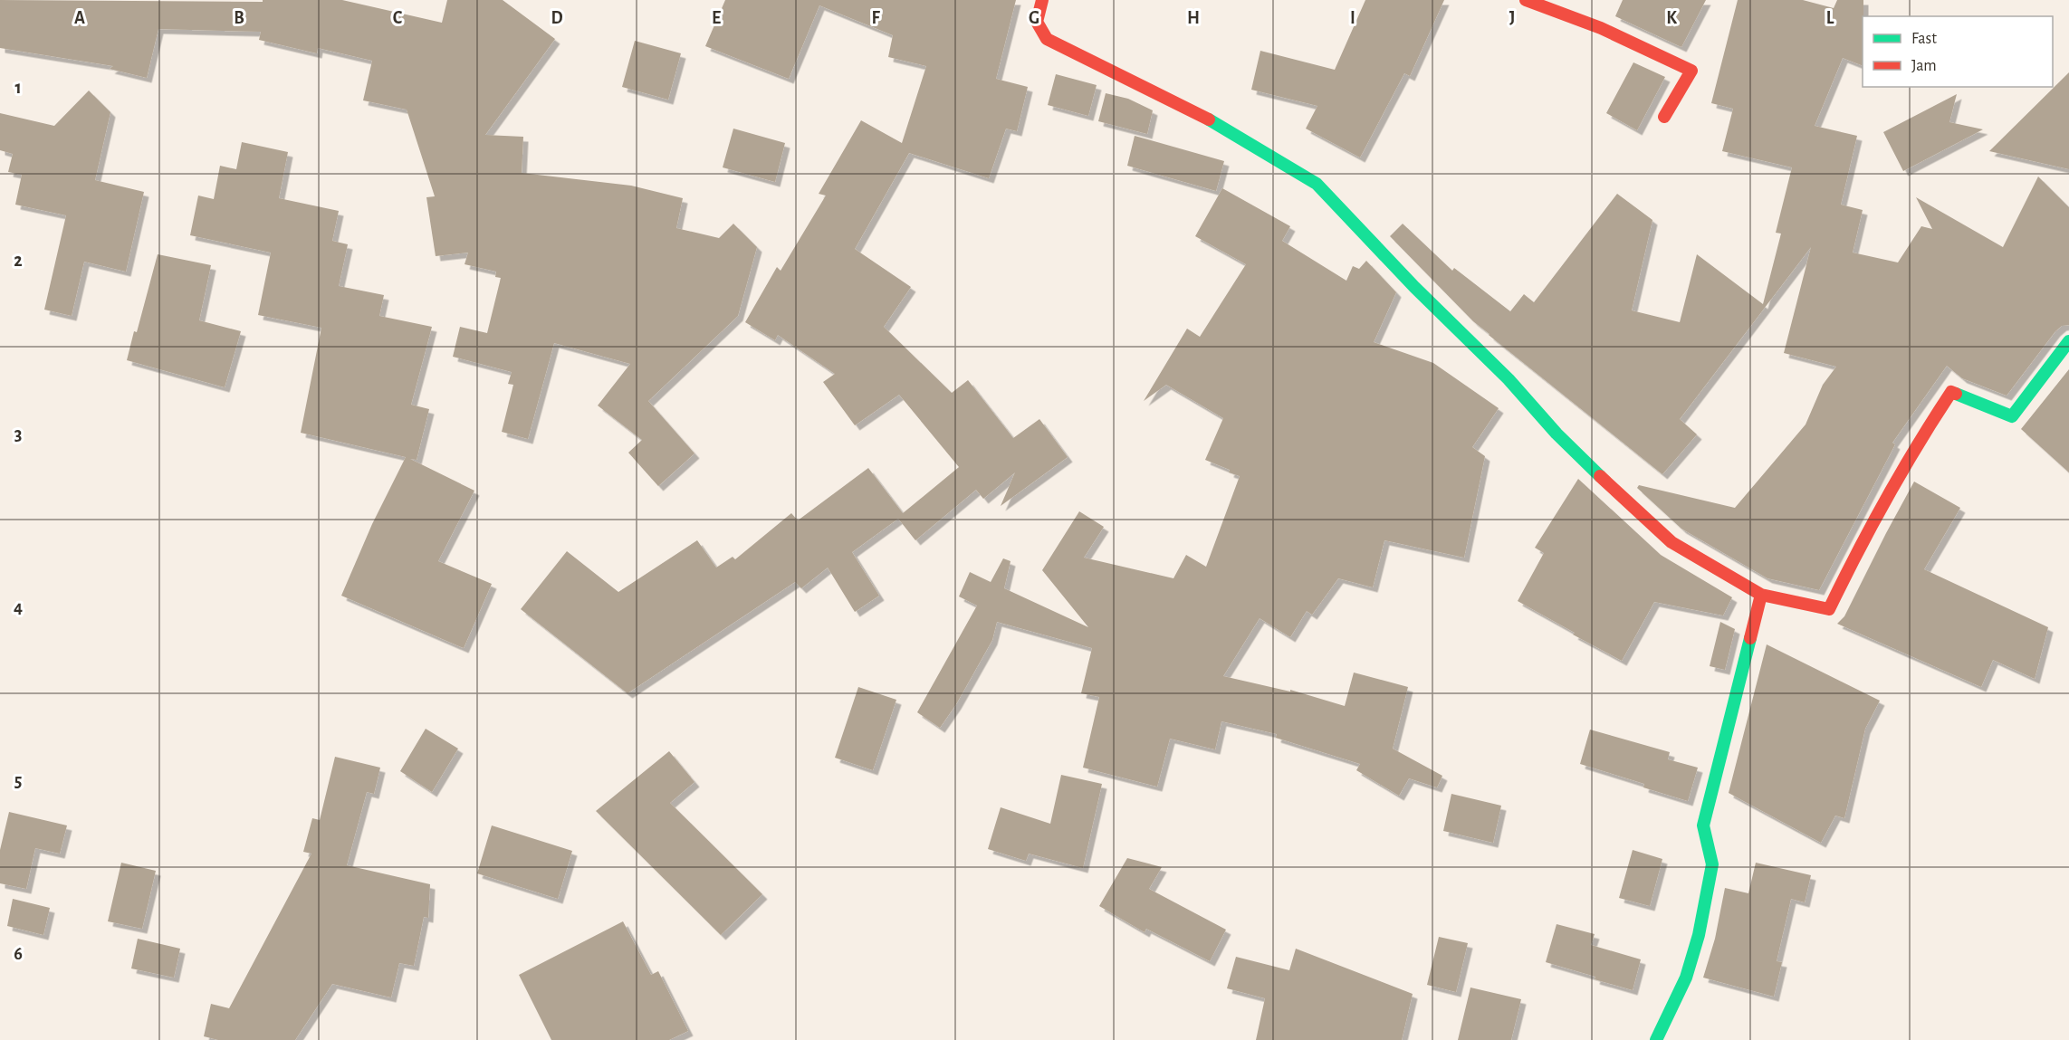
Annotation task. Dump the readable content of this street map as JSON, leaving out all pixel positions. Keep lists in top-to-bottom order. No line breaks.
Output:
{"legend":["Fast","Jam"],"grid":{"columns":["A","B","C","D","E","F","G","H","I","J","K","L"],"rows":["1","2","3","4","5","6"]}}
